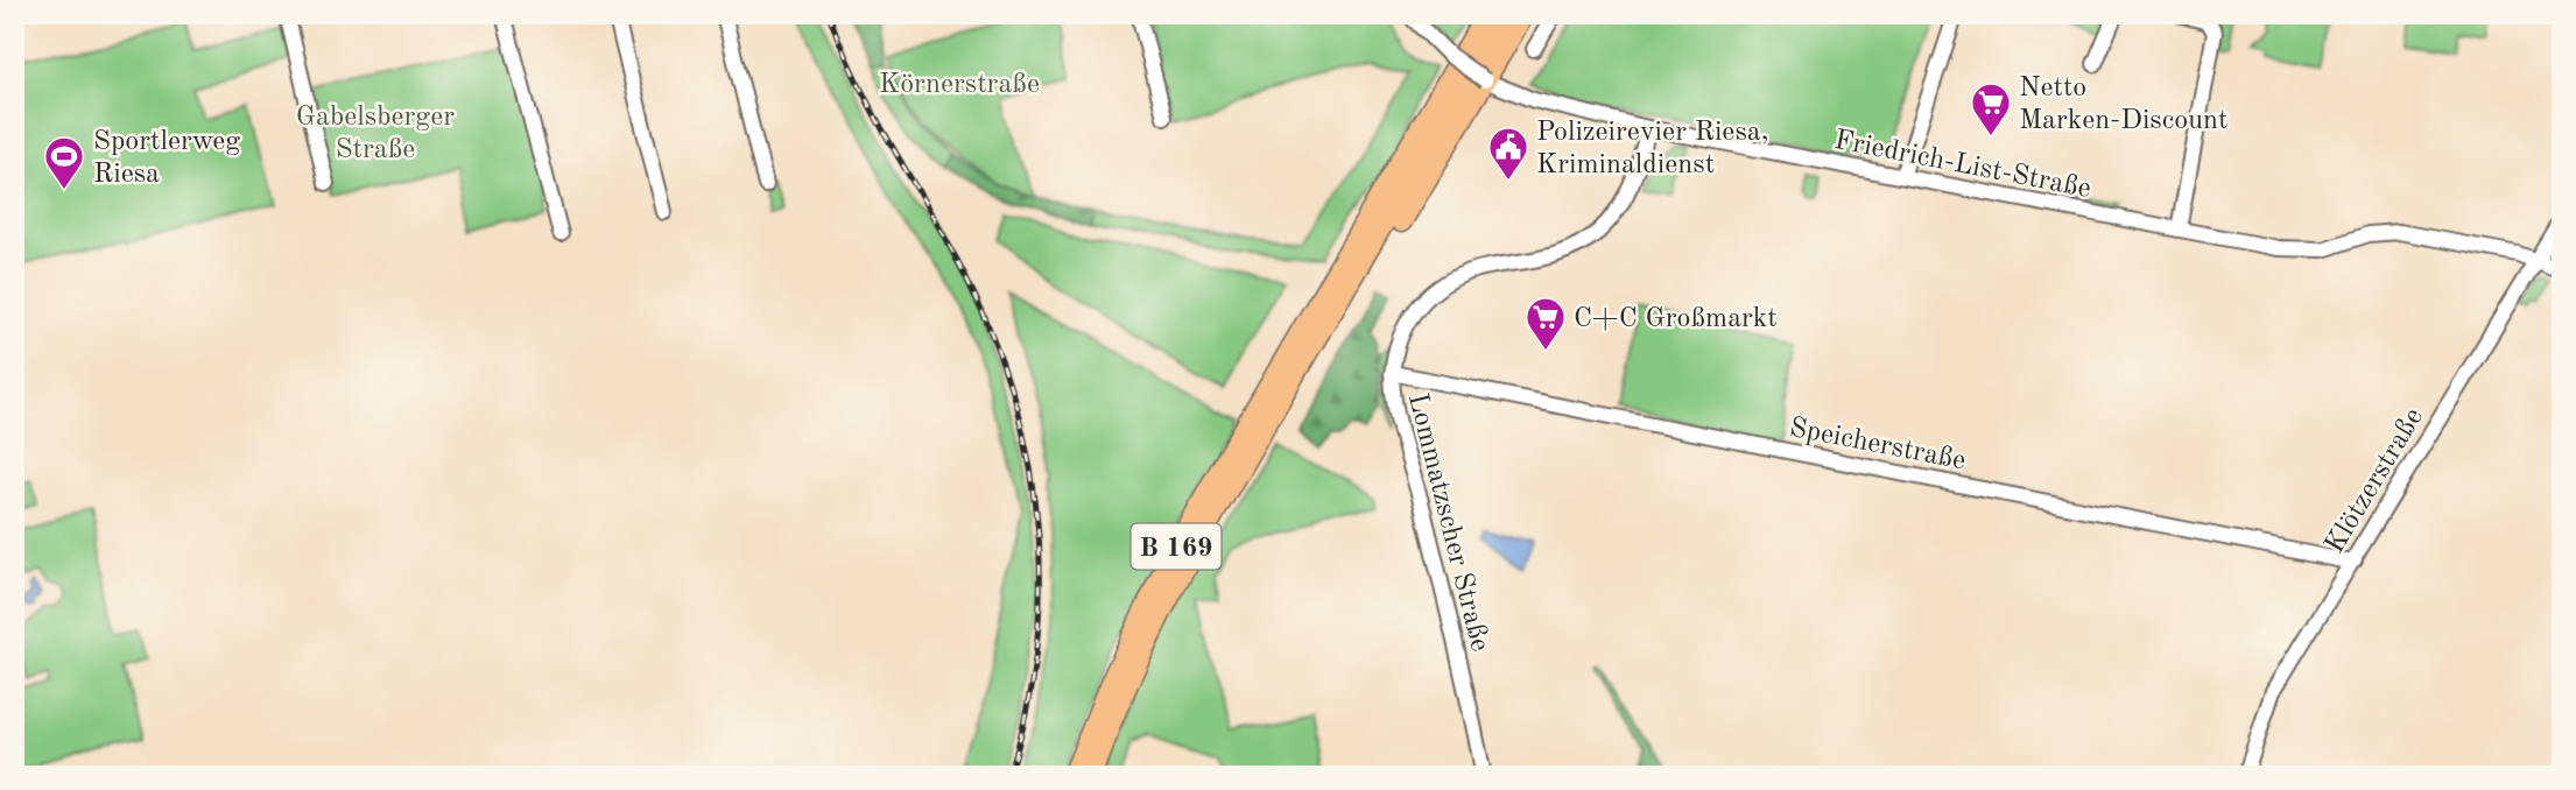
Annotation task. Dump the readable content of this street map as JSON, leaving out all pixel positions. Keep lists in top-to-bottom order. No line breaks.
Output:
{"streets":{"highway":["B 169"],"street":["Friedrich-List-Straße","Speicherstraße","Klötzerstraße","Lommatzscher Straße"]},"crossings":[["Friedrich-List-Straße","Klötzerstraße"],["Friedrich-List-Straße","Lommatzscher Straße"],["Speicherstraße","Klötzerstraße"],["Speicherstraße","Lommatzscher Straße"]],"parks":["Körnerstraße","Gabelsberger Straße"],"places":{"supermarket":["Netto Marken-Discount","C+C Großmarkt"],"public building":["Polizeirevier Riesa, Kriminaldienst"],"sports":["Sportlerweg Riesa"]}}
